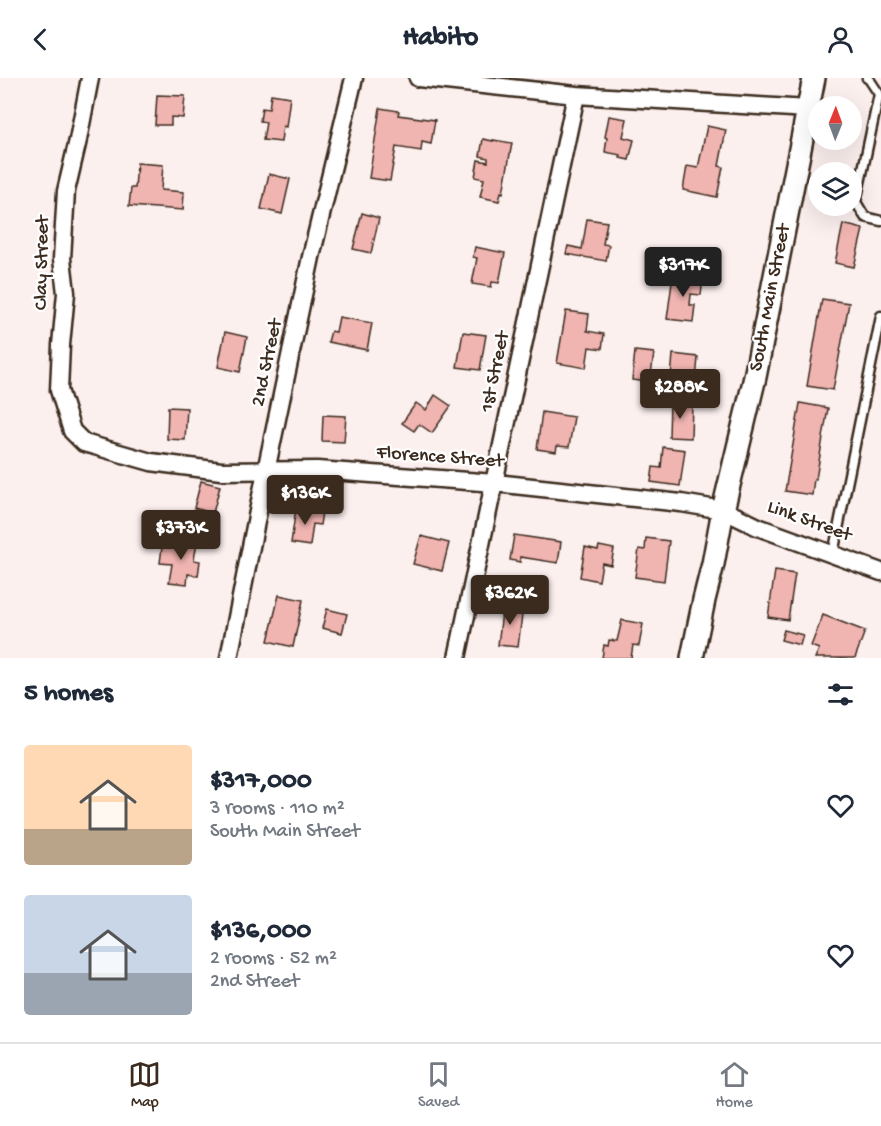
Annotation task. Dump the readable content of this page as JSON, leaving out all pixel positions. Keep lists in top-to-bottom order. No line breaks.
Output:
{"streets":{"street":["Clay Street","South Main Street","2nd Street","1st Street","Florence Street","Link Street"]},"crossings":[["Clay Street","Florence Street"],["South Main Street","Florence Street"],["South Main Street","Link Street"],["2nd Street","Florence Street"],["1st Street","Florence Street"],["Florence Street","Link Street"]],"north":"top","page":{"header":"Habito","price":["$317K","$288K","$136K","$373K","$362K"],"heading":"5 homes","list":[{"name":"$317,000","note":"3 rooms · 110 m² · South Main Street"},{"name":"$136,000","note":"2 rooms · 52 m² · 2nd Street"}],"tabs":["Map","Saved","Home"]}}
